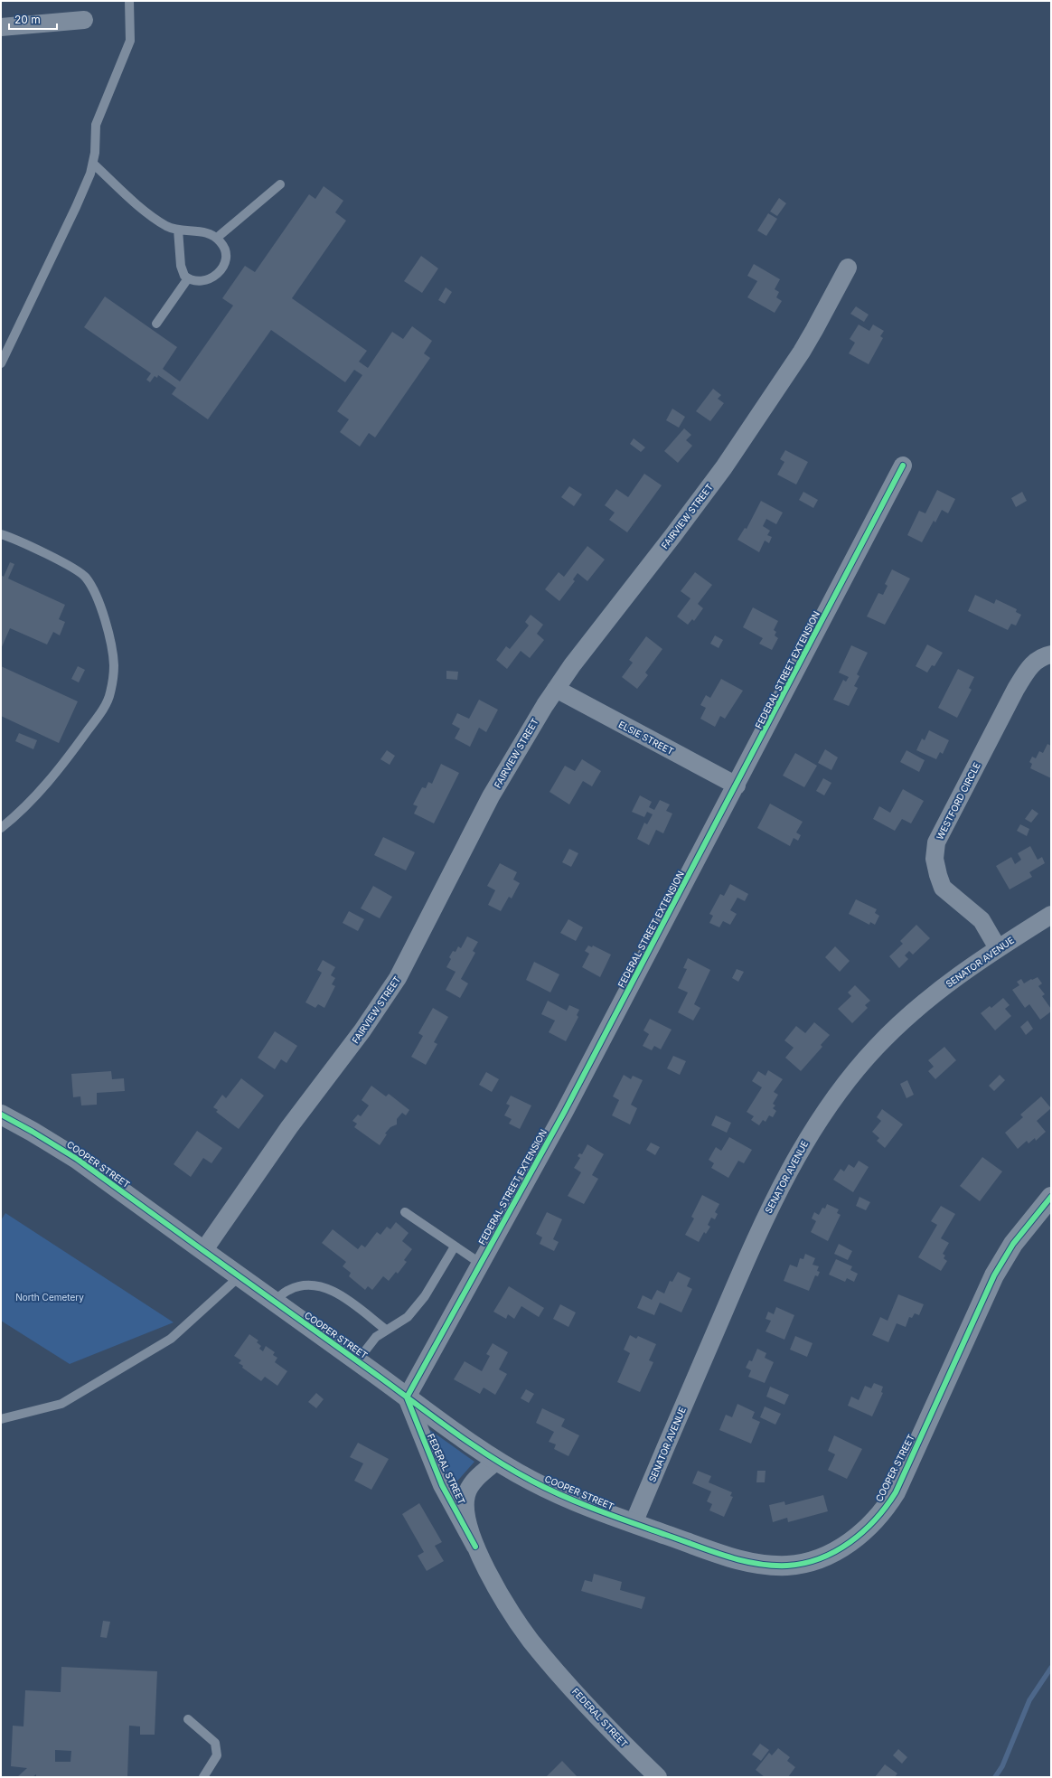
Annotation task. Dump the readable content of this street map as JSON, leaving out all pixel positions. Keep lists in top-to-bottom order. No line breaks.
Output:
{"streets":{"street":["FAIRVIEW STREET","FEDERAL STREET EXTENSION","ELSIE STREET","WESTFORD CIRCLE","SENATOR AVENUE","COOPER STREET","FEDERAL STREET"]},"crossings":[["FAIRVIEW STREET","ELSIE STREET"],["FAIRVIEW STREET","COOPER STREET"],["FEDERAL STREET EXTENSION","ELSIE STREET"],["FEDERAL STREET EXTENSION","COOPER STREET"],["FEDERAL STREET EXTENSION","FEDERAL STREET"],["WESTFORD CIRCLE","SENATOR AVENUE"],["SENATOR AVENUE","COOPER STREET"],["COOPER STREET","FEDERAL STREET"]],"parks":["North Cemetery"],"scale_bar":"20 m"}
